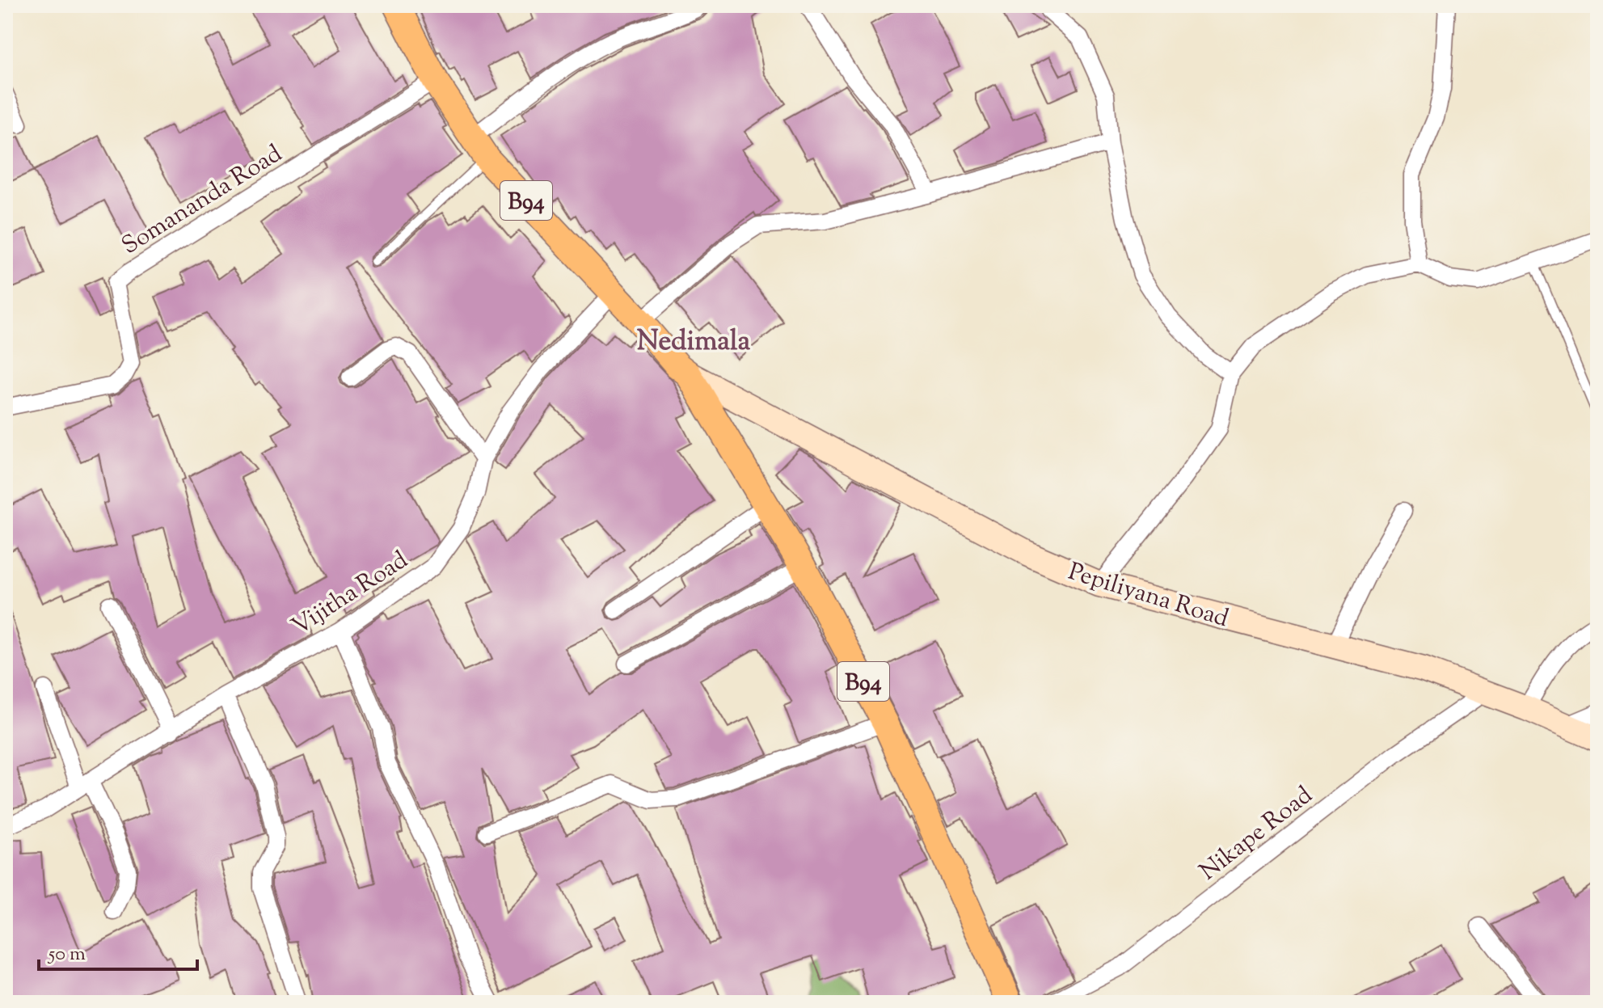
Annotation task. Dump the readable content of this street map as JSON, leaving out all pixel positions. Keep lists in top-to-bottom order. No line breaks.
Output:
{"streets":{"main road":["B94","Pepiliyana Road"],"street":["Somananda Road","Vijitha Road","Nikape Road"]},"crossings":[["Somananda Road","B94"],["B94","Vijitha Road"],["B94","Pepiliyana Road"],["Pepiliyana Road","Nikape Road"]],"districts":["Nedimala"],"scale_bar":"50 m"}
